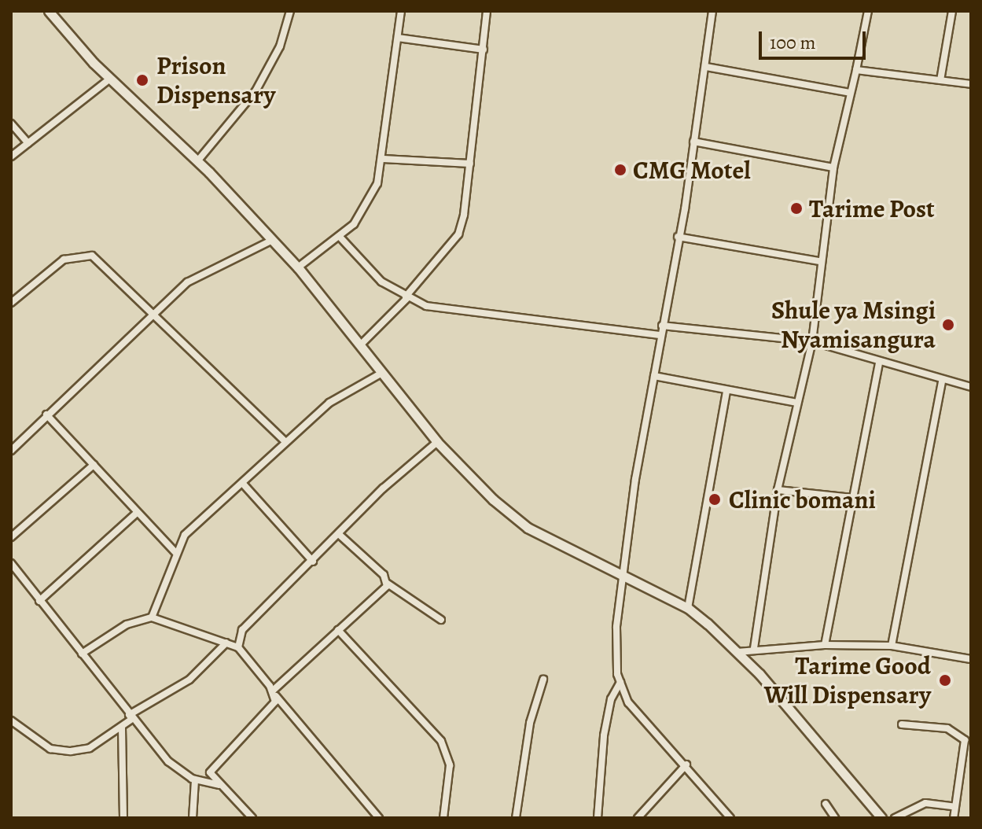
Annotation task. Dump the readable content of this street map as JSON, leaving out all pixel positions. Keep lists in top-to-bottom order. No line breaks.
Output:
{"places":["Prison Dispensary","CMG Motel","Tarime Post","Shule ya Msingi Nyamisangura","Clinic bomani","Tarime Good Will Dispensary"],"scale_bar":"100 m"}
